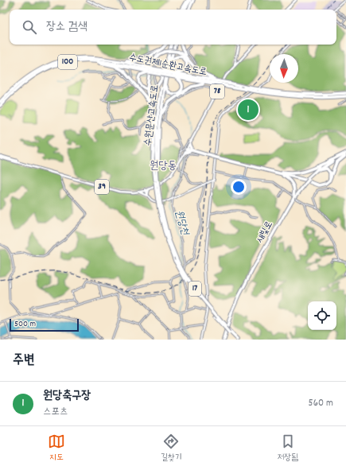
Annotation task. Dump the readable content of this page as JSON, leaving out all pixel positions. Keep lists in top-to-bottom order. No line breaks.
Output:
{"streets":{"highway":["100","수도권제1순환고속도로","수원문산고속도로","새빛로","17"],"main road":["78","39"]},"crossings":[["78","39"],["수원문산고속도로","새빛로"]],"districts":["원당동"],"water":["원당천"],"scale_bar":"500 m","north":"bottom","page":{"search":"장소 검색","pins":"1","scale":"500 m","heading":"주변","list":[{"mark":"1","name":"원당축구장","note":"스포츠","value":"560 m"}],"nav":["지도","길찾기","저장됨"]}}
